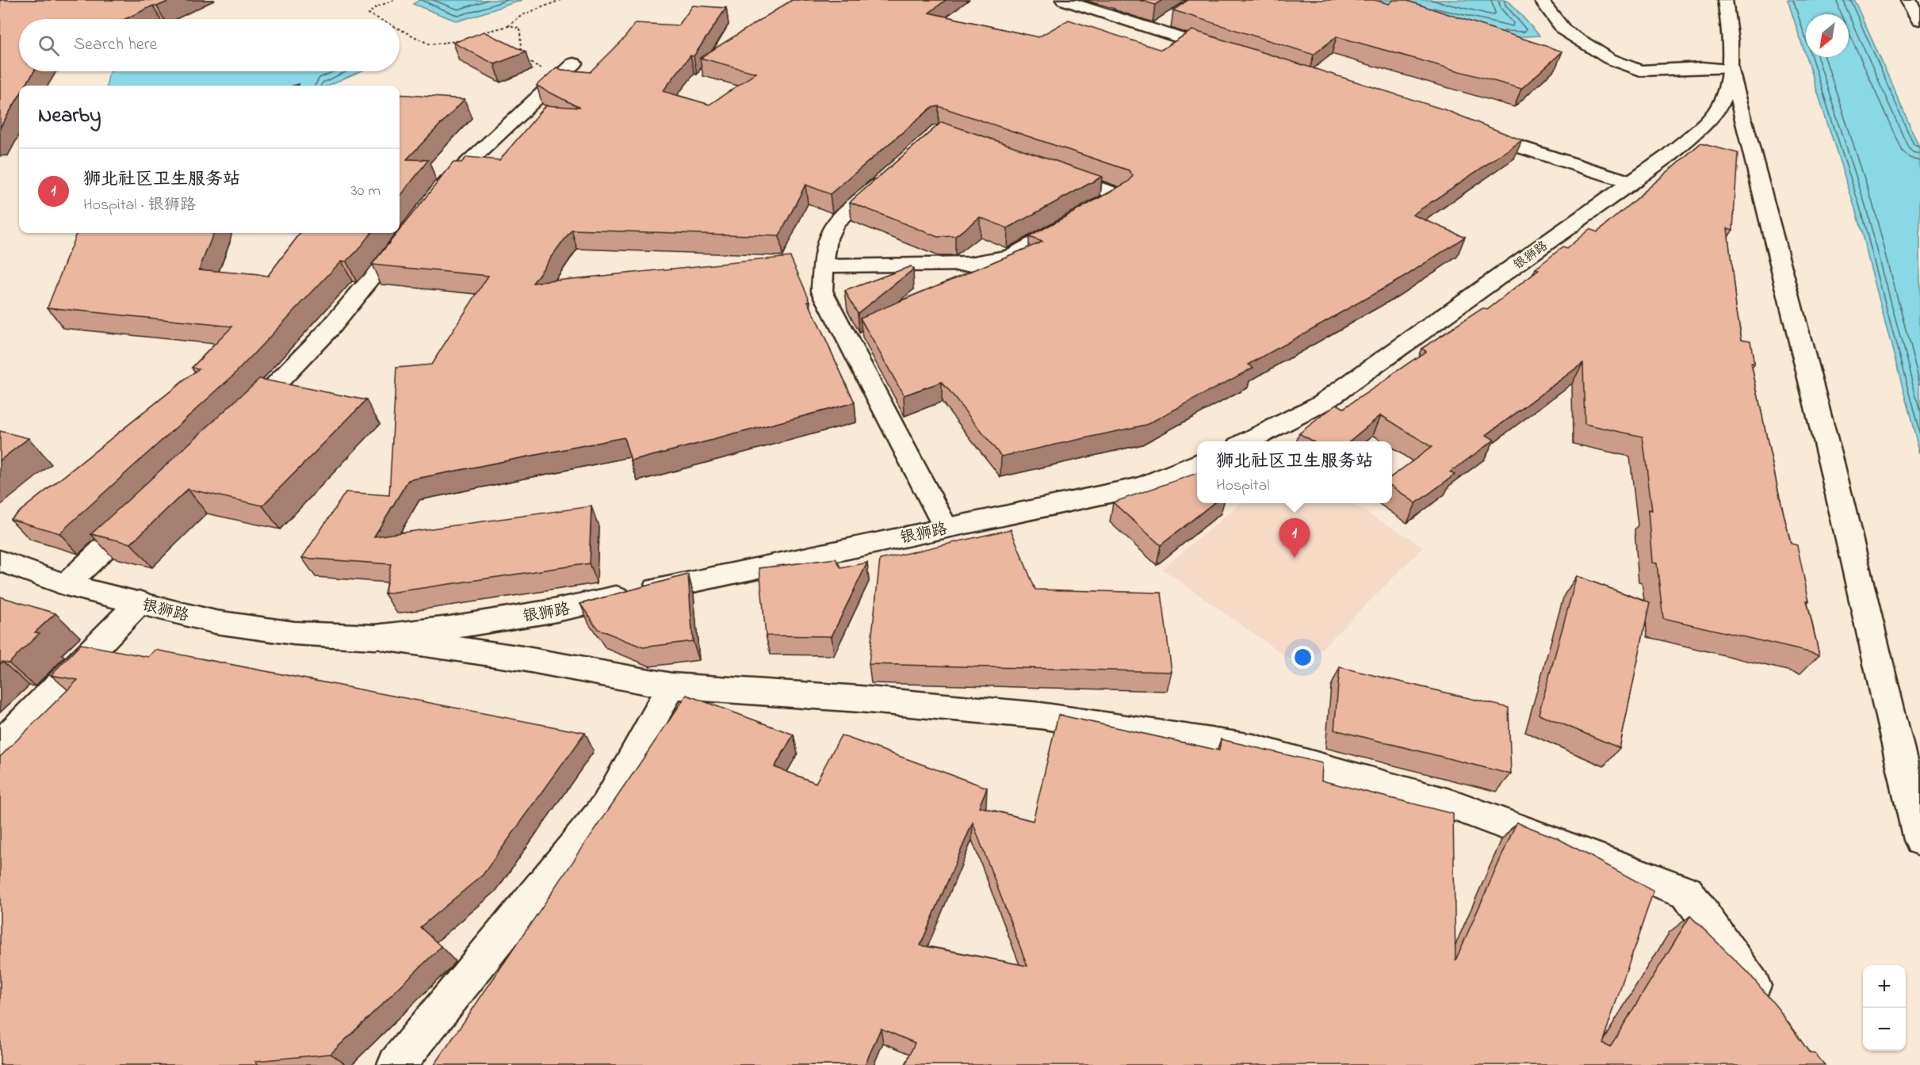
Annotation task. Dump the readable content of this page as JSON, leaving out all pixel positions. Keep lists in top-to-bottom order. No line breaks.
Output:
{"streets":{"street":["银狮路"]},"north":"bottom left","page":{"search":"Search here","heading":"Nearby","list":[{"mark":"1","name":"狮北社区卫生服务站","note":"Hospital · 银狮路","value":"30 m"}],"popup":["狮北社区卫生服务站","Hospital"],"pins":"1","map_buttons":["+","−"]}}
